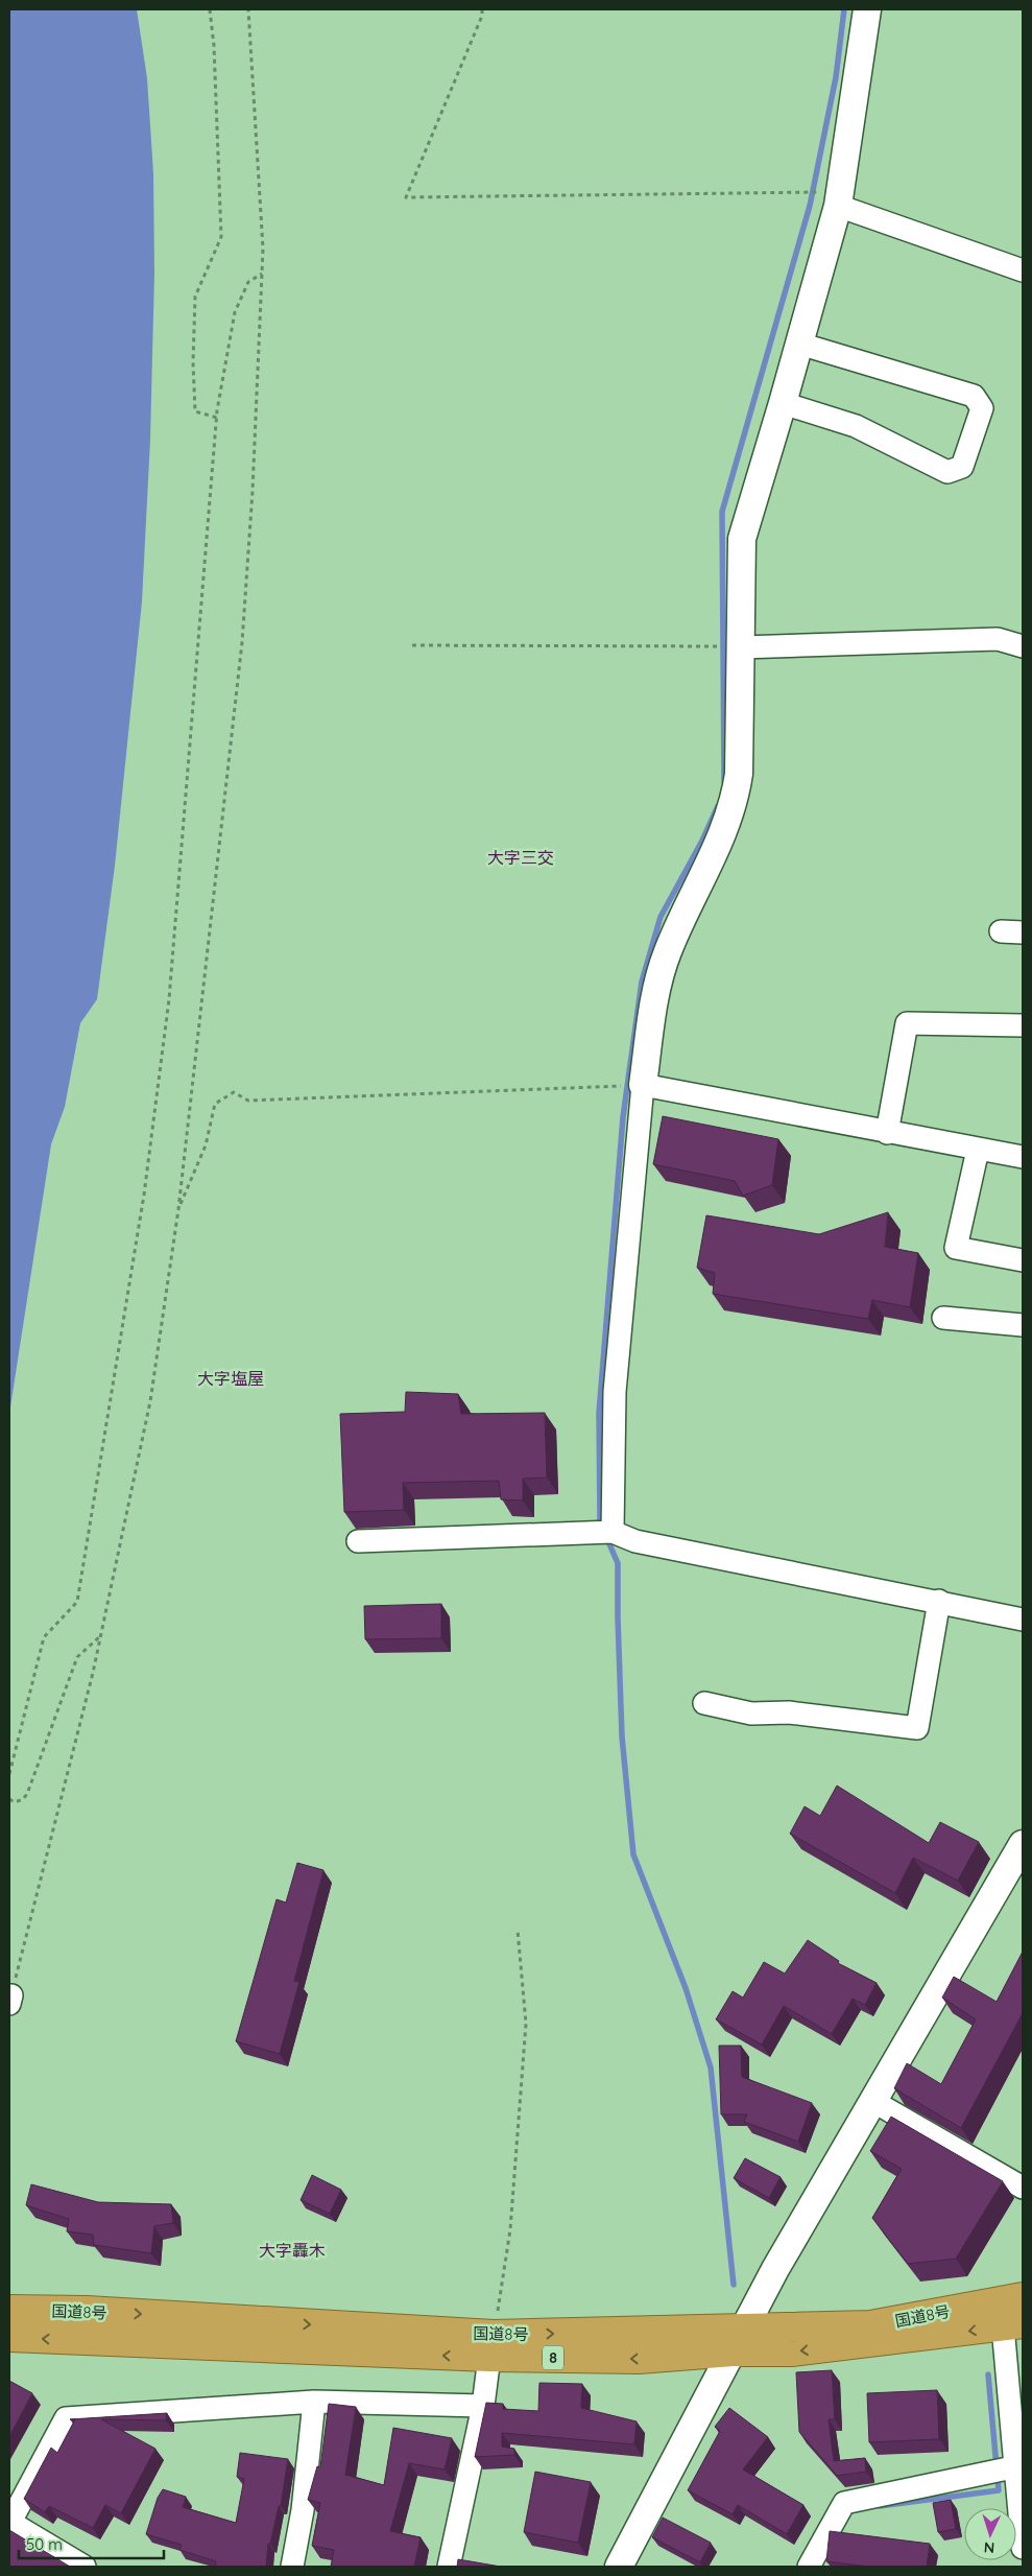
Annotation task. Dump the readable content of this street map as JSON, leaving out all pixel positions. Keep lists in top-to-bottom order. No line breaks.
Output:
{"streets":{"highway":["国道8号","8"]},"districts":["大字三交","大字塩屋","大字轟木"],"scale_bar":"50 m","north":"bottom"}
